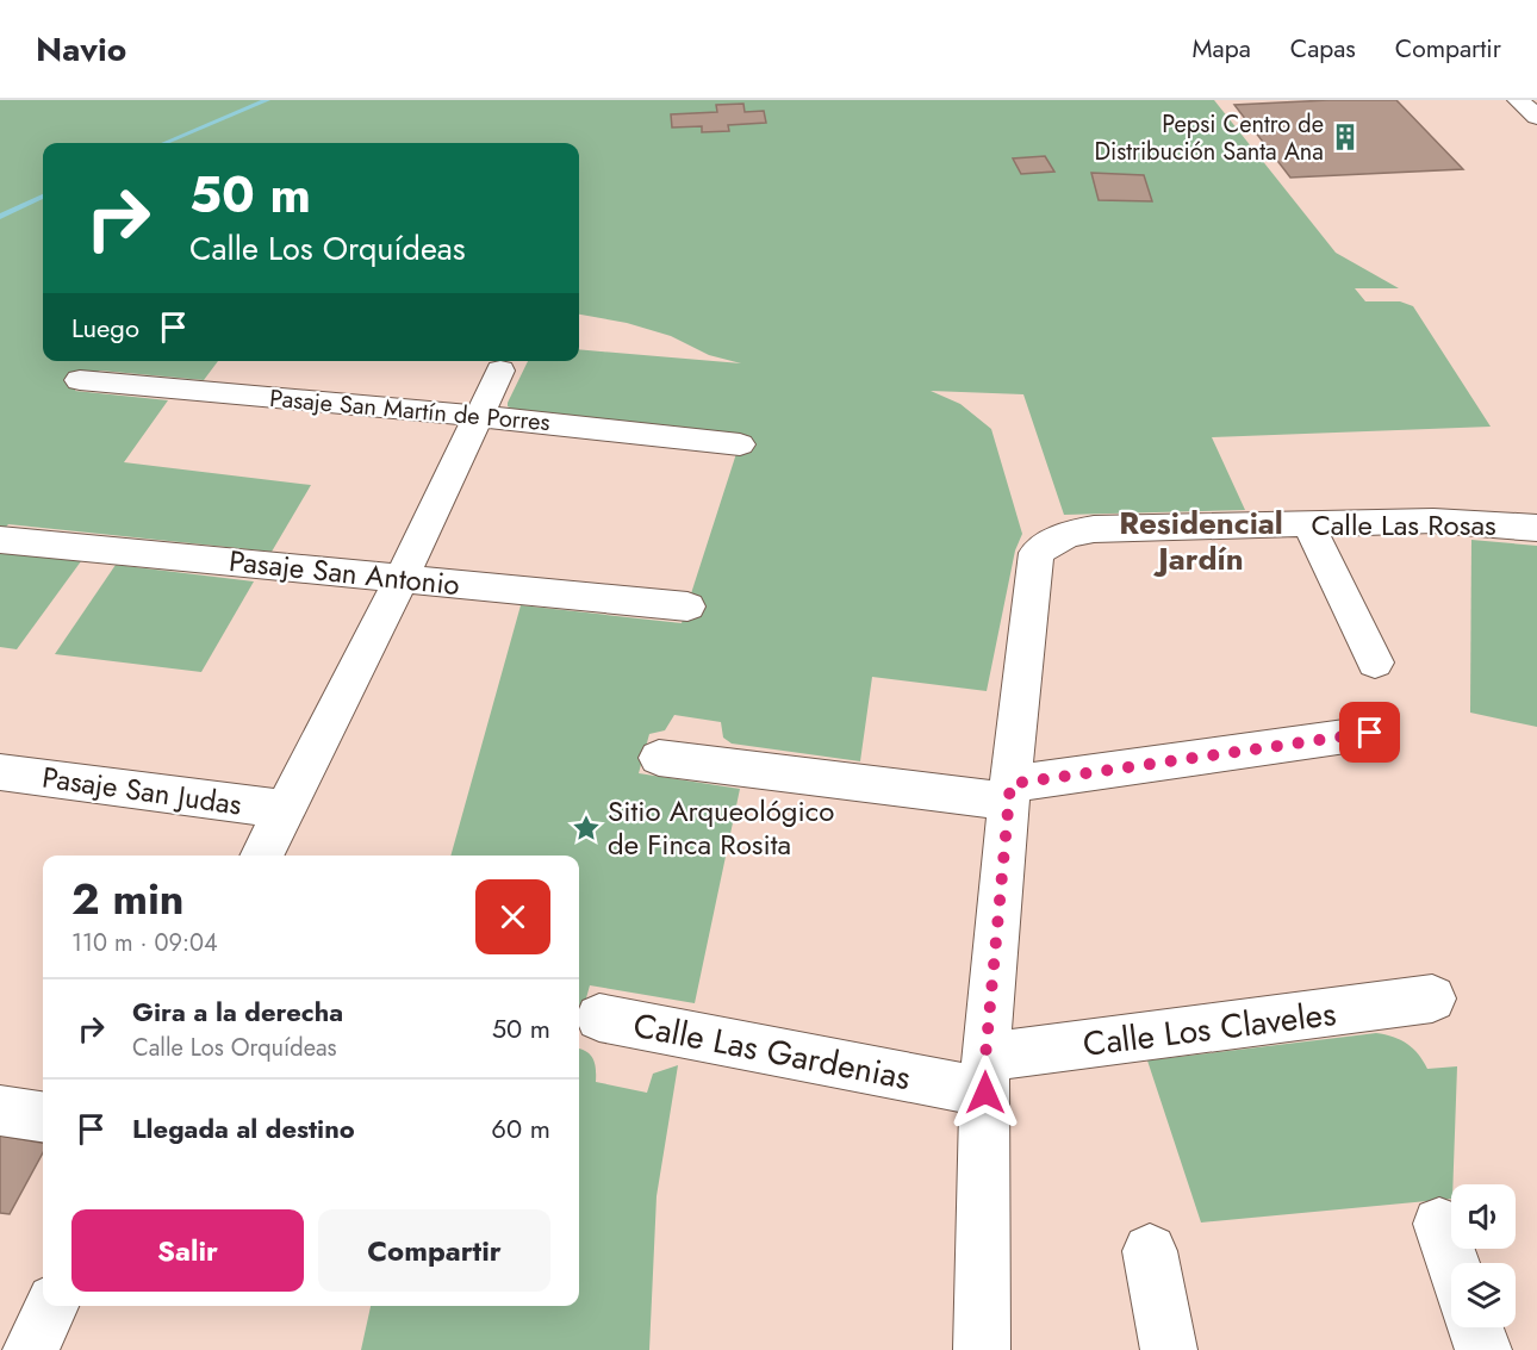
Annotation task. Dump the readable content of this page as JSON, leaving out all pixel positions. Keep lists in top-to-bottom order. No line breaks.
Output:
{"streets":{"street":["Pasaje San Martín de Porres","Calle Las Rosas","Pasaje San Antonio","Pasaje San Judas","Calle Los Claveles","Calle Las Gardenias"]},"crossings":[["Calle Los Claveles","Calle Las Gardenias"]],"districts":["Residencial Jardín"],"places":{"building":["Pepsi Centro de Distribución Santa Ana"],"place":["Sitio Arqueológico de Finca Rosita"]},"page":{"header":"Navio","nav":["Mapa","Capas","Compartir"],"turn":["50 m","Calle Los Orquídeas"],"then":"Luego","heading":["2 min","110 m · 09:04"],"list":[{"name":"Gira a la derecha","note":"Calle Los Orquídeas","value":"50 m"},{"name":"Llegada al destino","value":"60 m"}],"buttons":["Salir","Compartir"]}}
